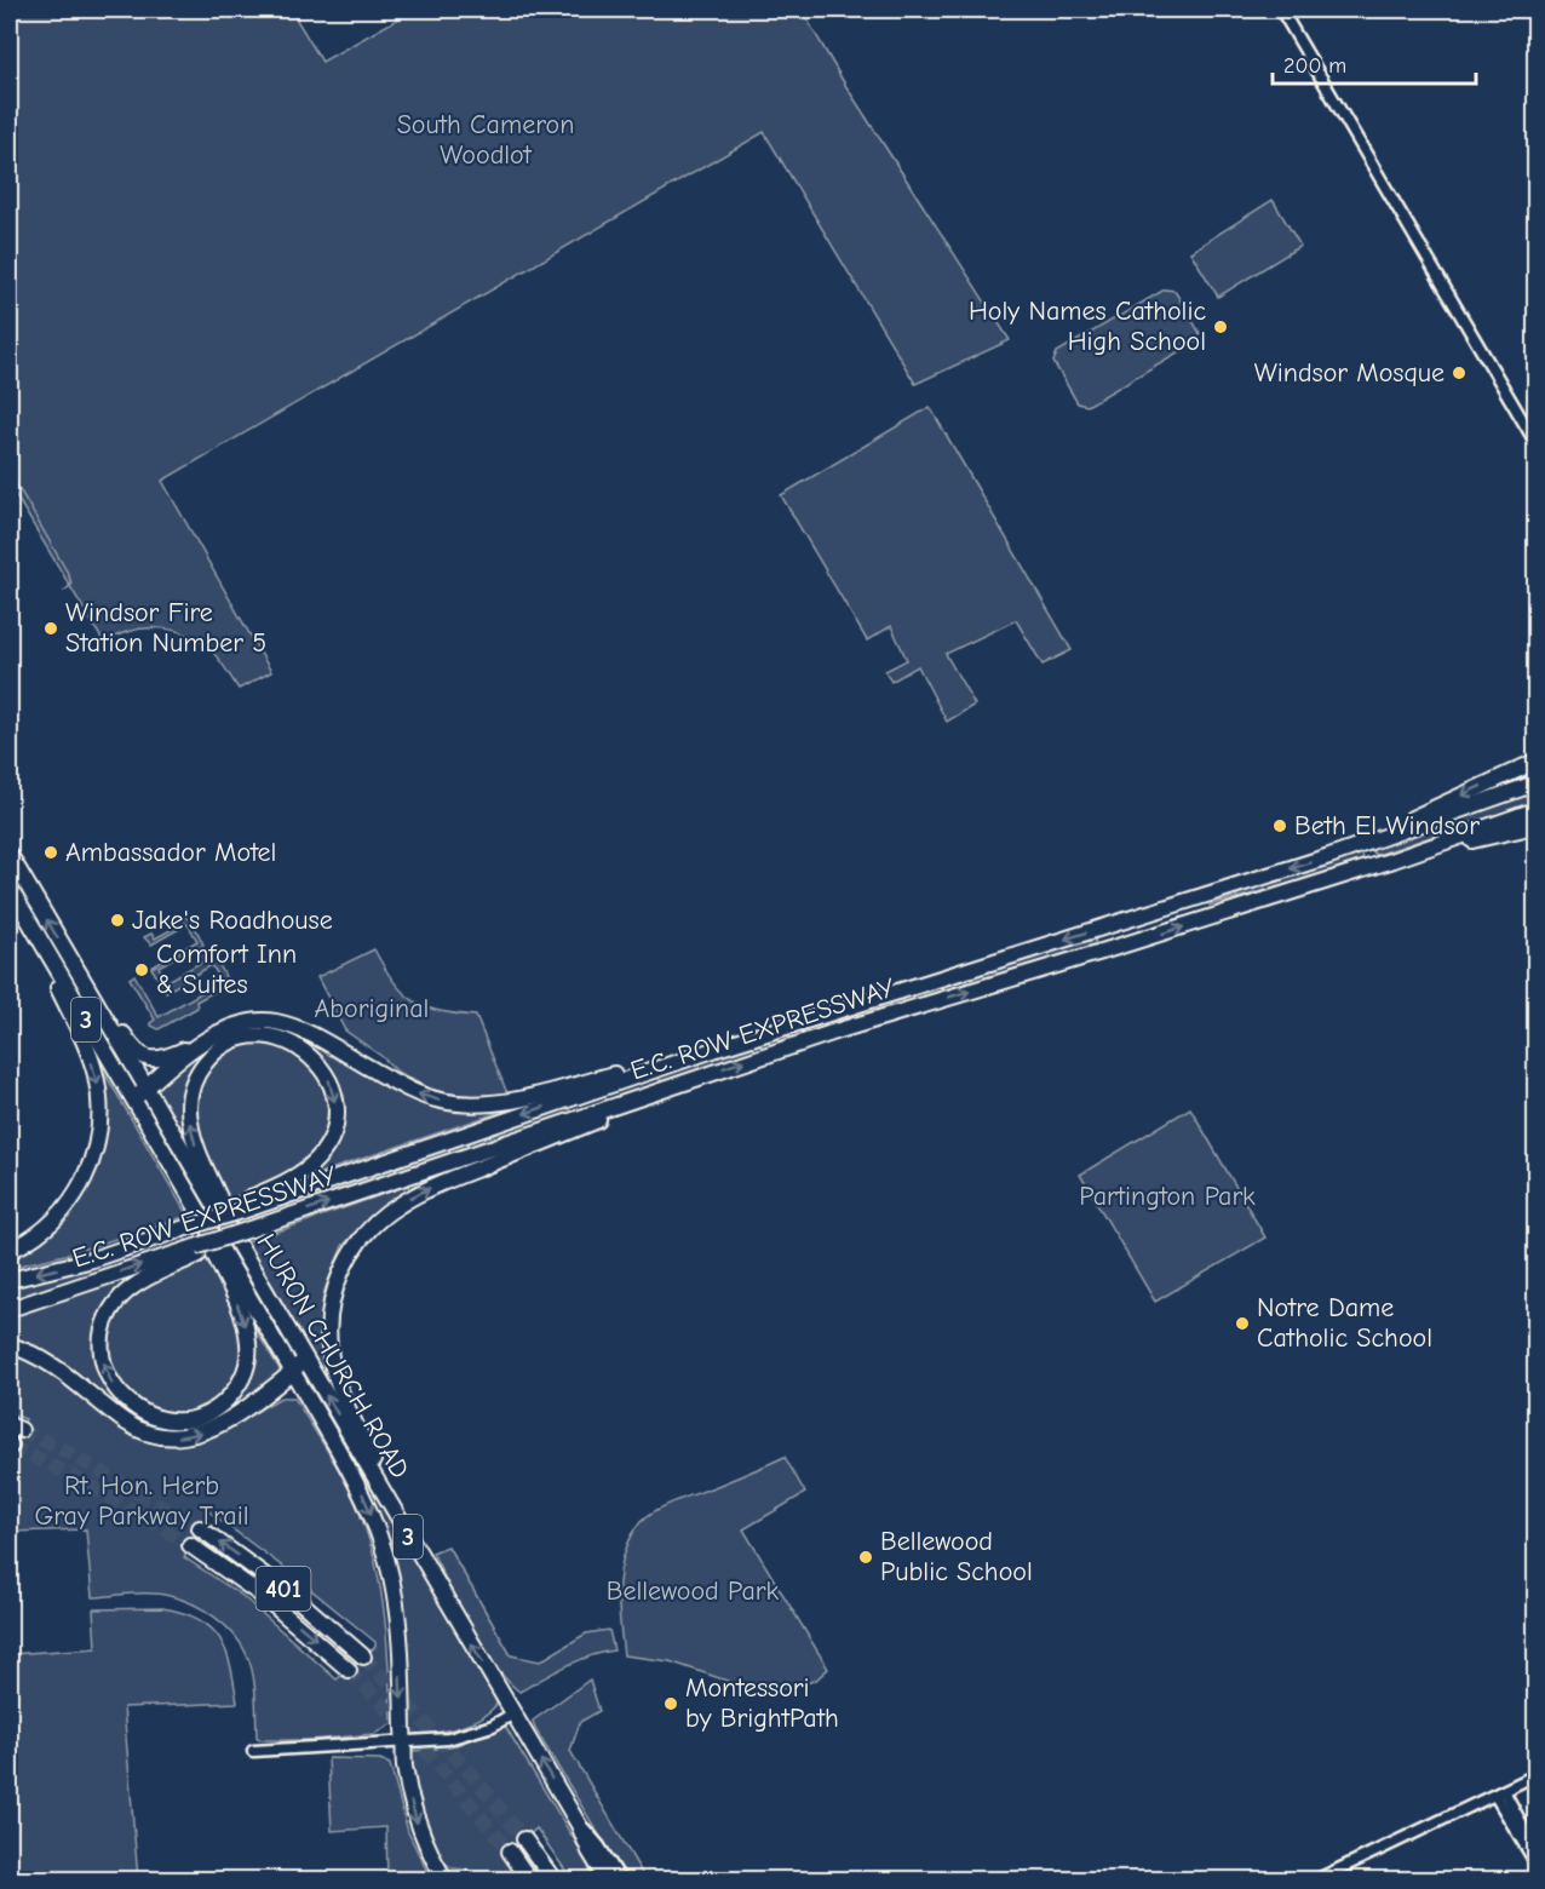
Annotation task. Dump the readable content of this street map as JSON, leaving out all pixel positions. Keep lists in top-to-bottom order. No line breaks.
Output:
{"streets":{"highway":["3","E.C. ROW EXPRESSWAY","HURON CHURCH ROAD","401"]},"crossings":[["E.C. ROW EXPRESSWAY","HURON CHURCH ROAD"]],"parks":["South Cameron Woodlot","Aboriginal","Partington Park","Rt. Hon. Herb Gray Parkway Trail","Bellewood Park"],"places":["Holy Names Catholic High School","Windsor Mosque","Windsor Fire Station Number 5","Beth El Windsor","Ambassador Motel","Jake's Roadhouse","Comfort Inn & Suites","Notre Dame Catholic School","Bellewood Public School","Montessori by BrightPath"],"scale_bar":"200 m"}
